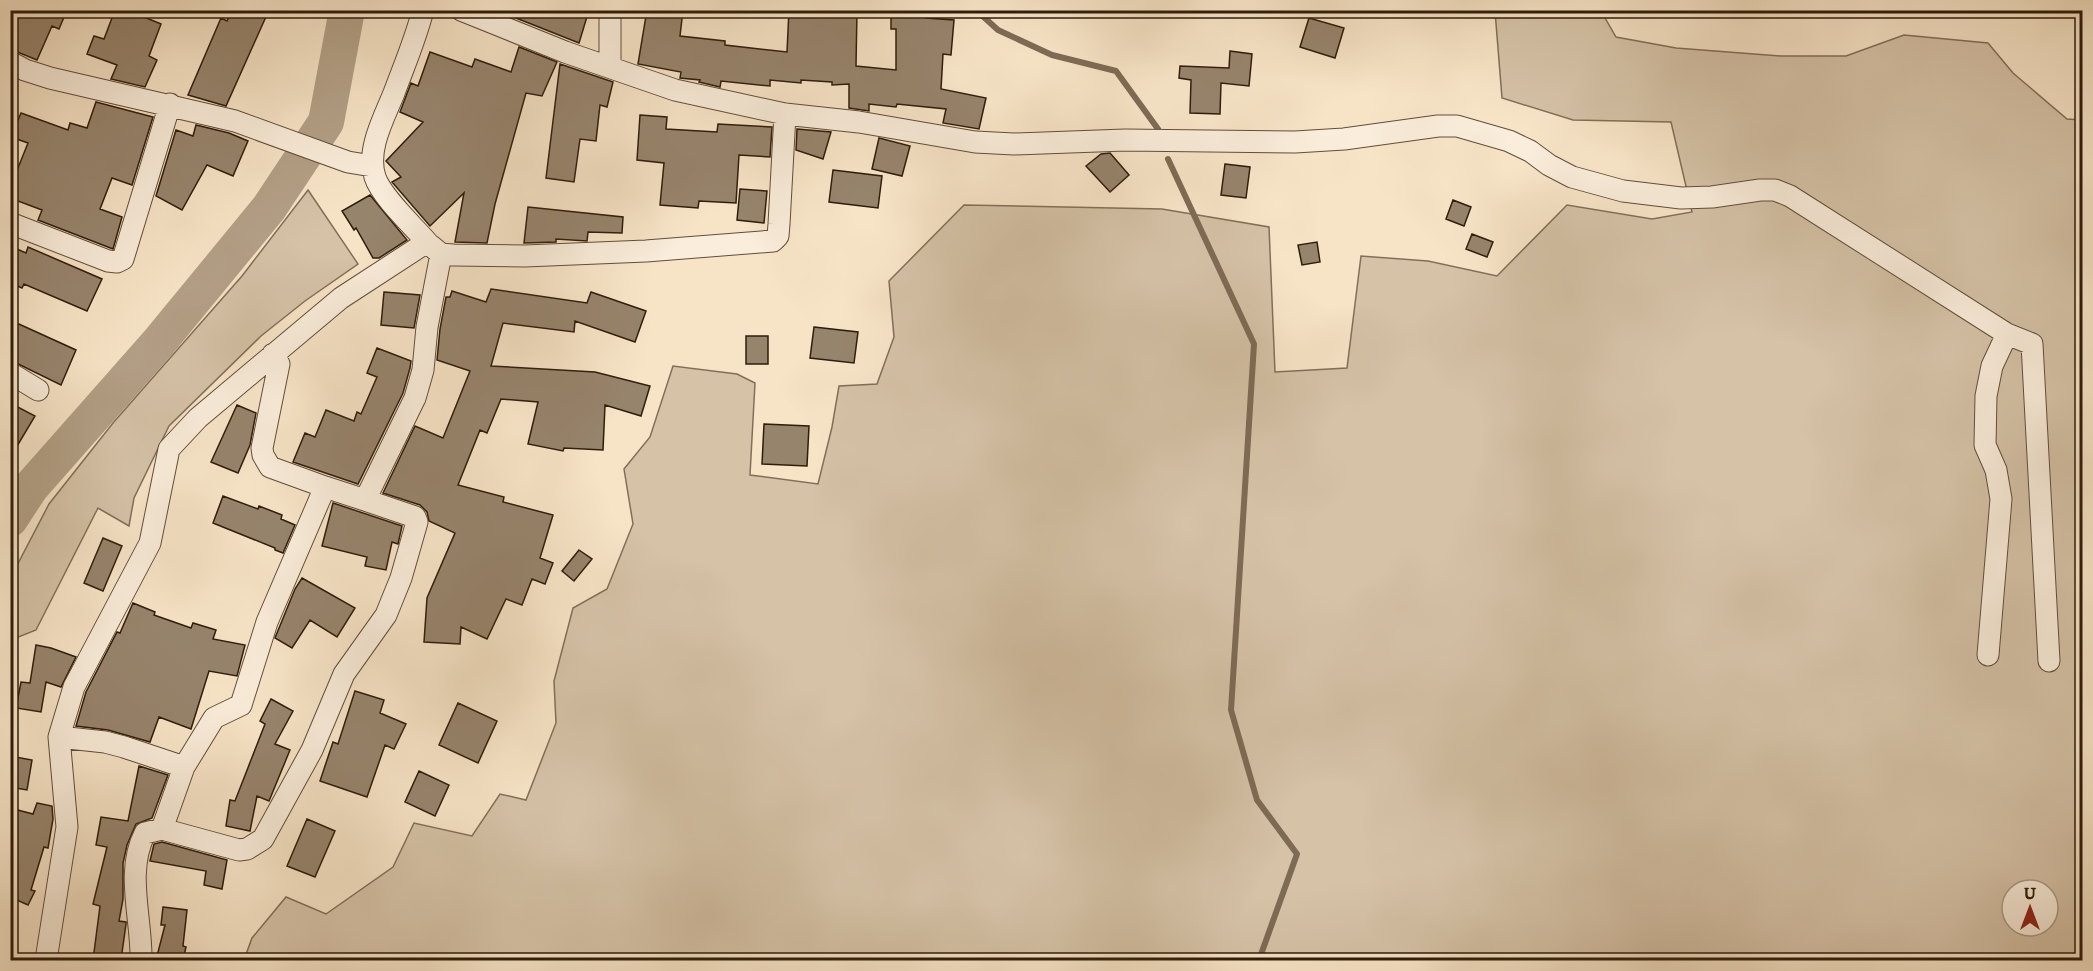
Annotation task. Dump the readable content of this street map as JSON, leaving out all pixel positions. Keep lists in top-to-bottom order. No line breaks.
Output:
{"north":"top"}
